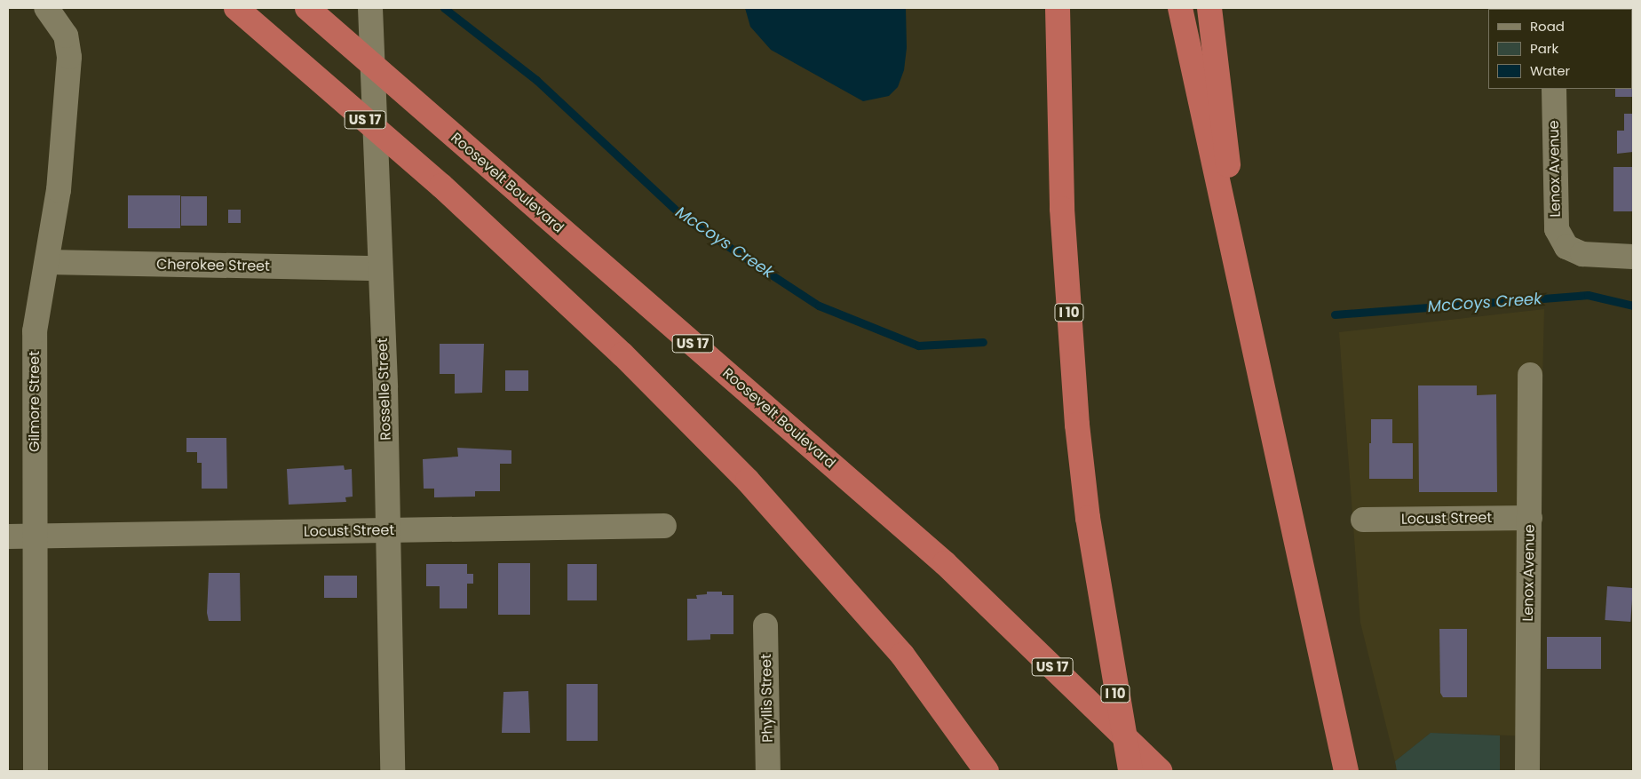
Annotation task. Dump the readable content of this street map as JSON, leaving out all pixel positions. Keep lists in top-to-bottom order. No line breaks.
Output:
{"streets":{"highway":["US 17","Roosevelt Boulevard","I 10"],"street":["Lenox Avenue","Cherokee Street","Rosselle Street","Gilmore Street","Locust Street","Phyllis Street"]},"crossings":[["Lenox Avenue","Locust Street"],["Cherokee Street","Rosselle Street"],["Cherokee Street","Gilmore Street"],["Rosselle Street","Locust Street"],["Gilmore Street","Locust Street"]],"water":["McCoys Creek"],"legend":["Road","Park","Water"]}
